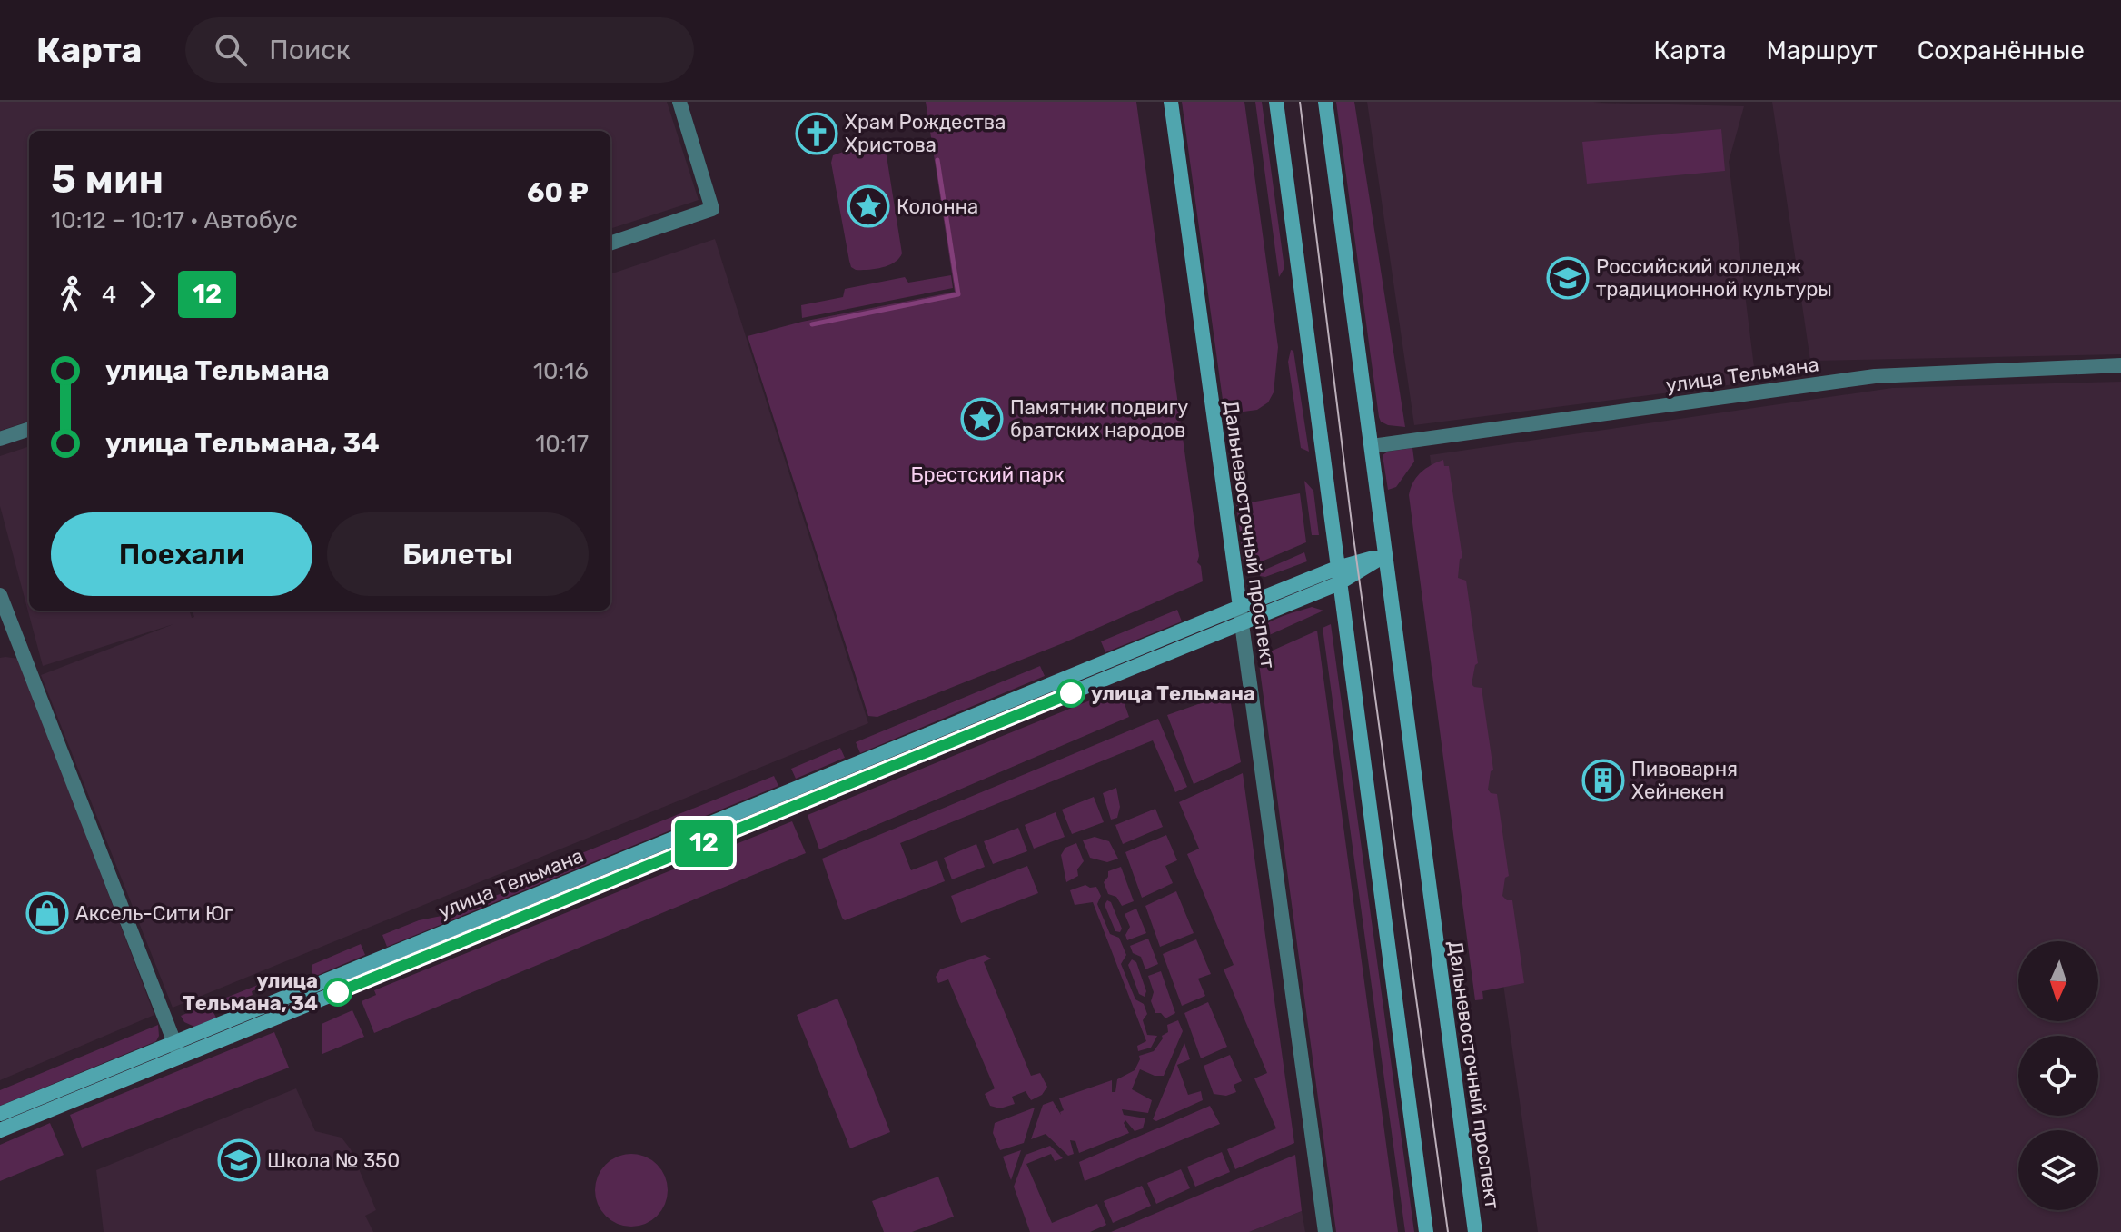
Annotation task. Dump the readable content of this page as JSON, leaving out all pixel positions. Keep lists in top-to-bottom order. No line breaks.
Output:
{"streets":{"street":["улица Тельмана","Дальневосточный проспект"]},"crossings":[["улица Тельмана","Дальневосточный проспект"]],"parks":["Брестский парк"],"places":{"church":["Храм Рождества Христова"],"place":["Колонна","Памятник подвигу братских народов"],"school or university":["Российский колледж традиционной культуры","Школа № 350"],"other":["улица Тельмана","улица Тельмана, 34"],"building":["Пивоварня Хейнекен"],"shop":["Аксель-Сити Юг"]},"lines":["bus line 12"],"north":"bottom","page":{"header":"Карта","search":"Поиск","nav":["Карта","Маршрут","Сохранённые"],"on_map":"12","heading":["5 мин","10:12 – 10:17 · Автобус","60 ₽"],"legs":["4","12"],"list":[{"name":"улица Тельмана","value":"10:16"},{"name":"улица Тельмана, 34","value":"10:17"}],"buttons":["Поехали","Билеты"]}}
